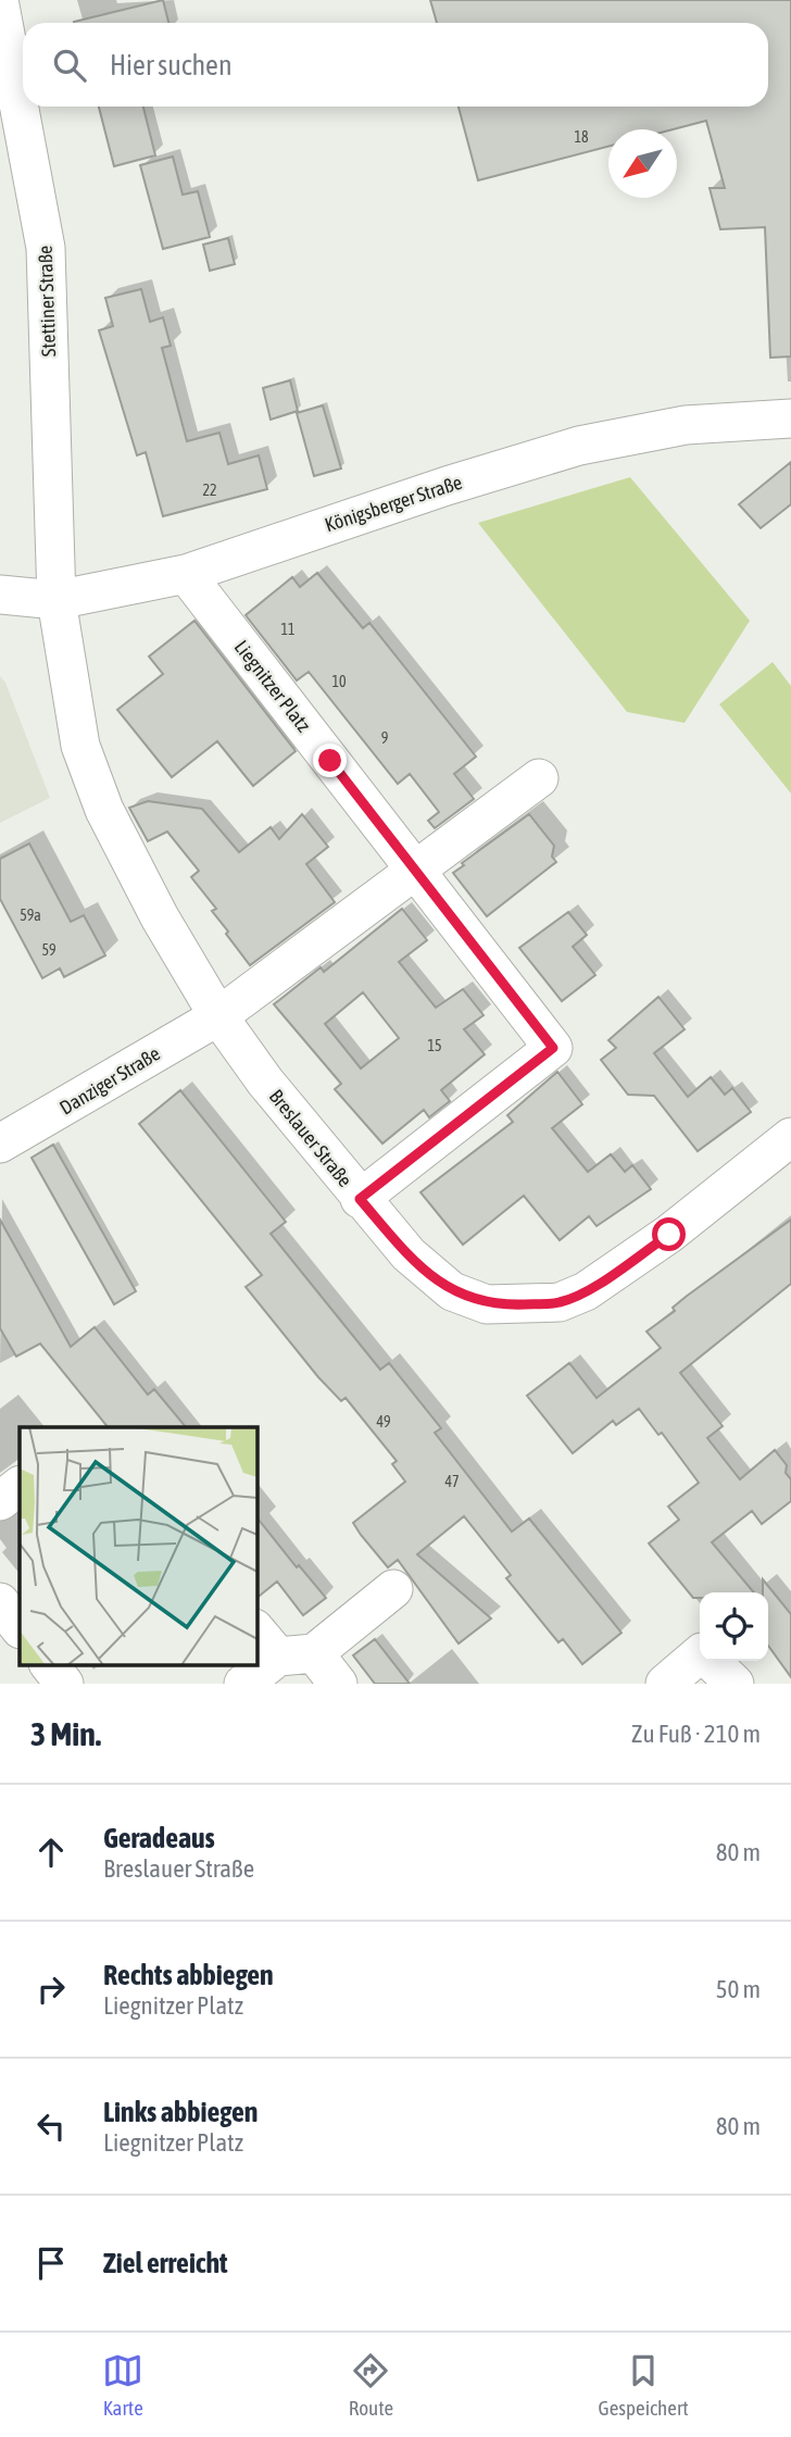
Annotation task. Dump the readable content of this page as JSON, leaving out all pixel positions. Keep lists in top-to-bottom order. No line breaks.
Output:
{"streets":{"street":["Stettiner Straße","Königsberger Straße","Liegnitzer Platz","Danziger Straße","Breslauer Straße"]},"crossings":[["Stettiner Straße","Königsberger Straße"],["Stettiner Straße","Breslauer Straße"],["Königsberger Straße","Liegnitzer Platz"],["Königsberger Straße","Breslauer Straße"],["Liegnitzer Platz","Breslauer Straße"],["Danziger Straße","Breslauer Straße"]],"house_numbers":["18","22","11","10","9","59a","59","15","49","47"],"north":"bottom left","page":{"search":"Hier suchen","heading":["3 Min.","Zu Fuß · 210 m"],"list":[["Geradeaus","Breslauer Straße","80 m"],["Rechts abbiegen","Liegnitzer Platz","50 m"],["Links abbiegen","Liegnitzer Platz","80 m"],"Ziel erreicht"],"nav":["Karte","Route","Gespeichert"]}}
